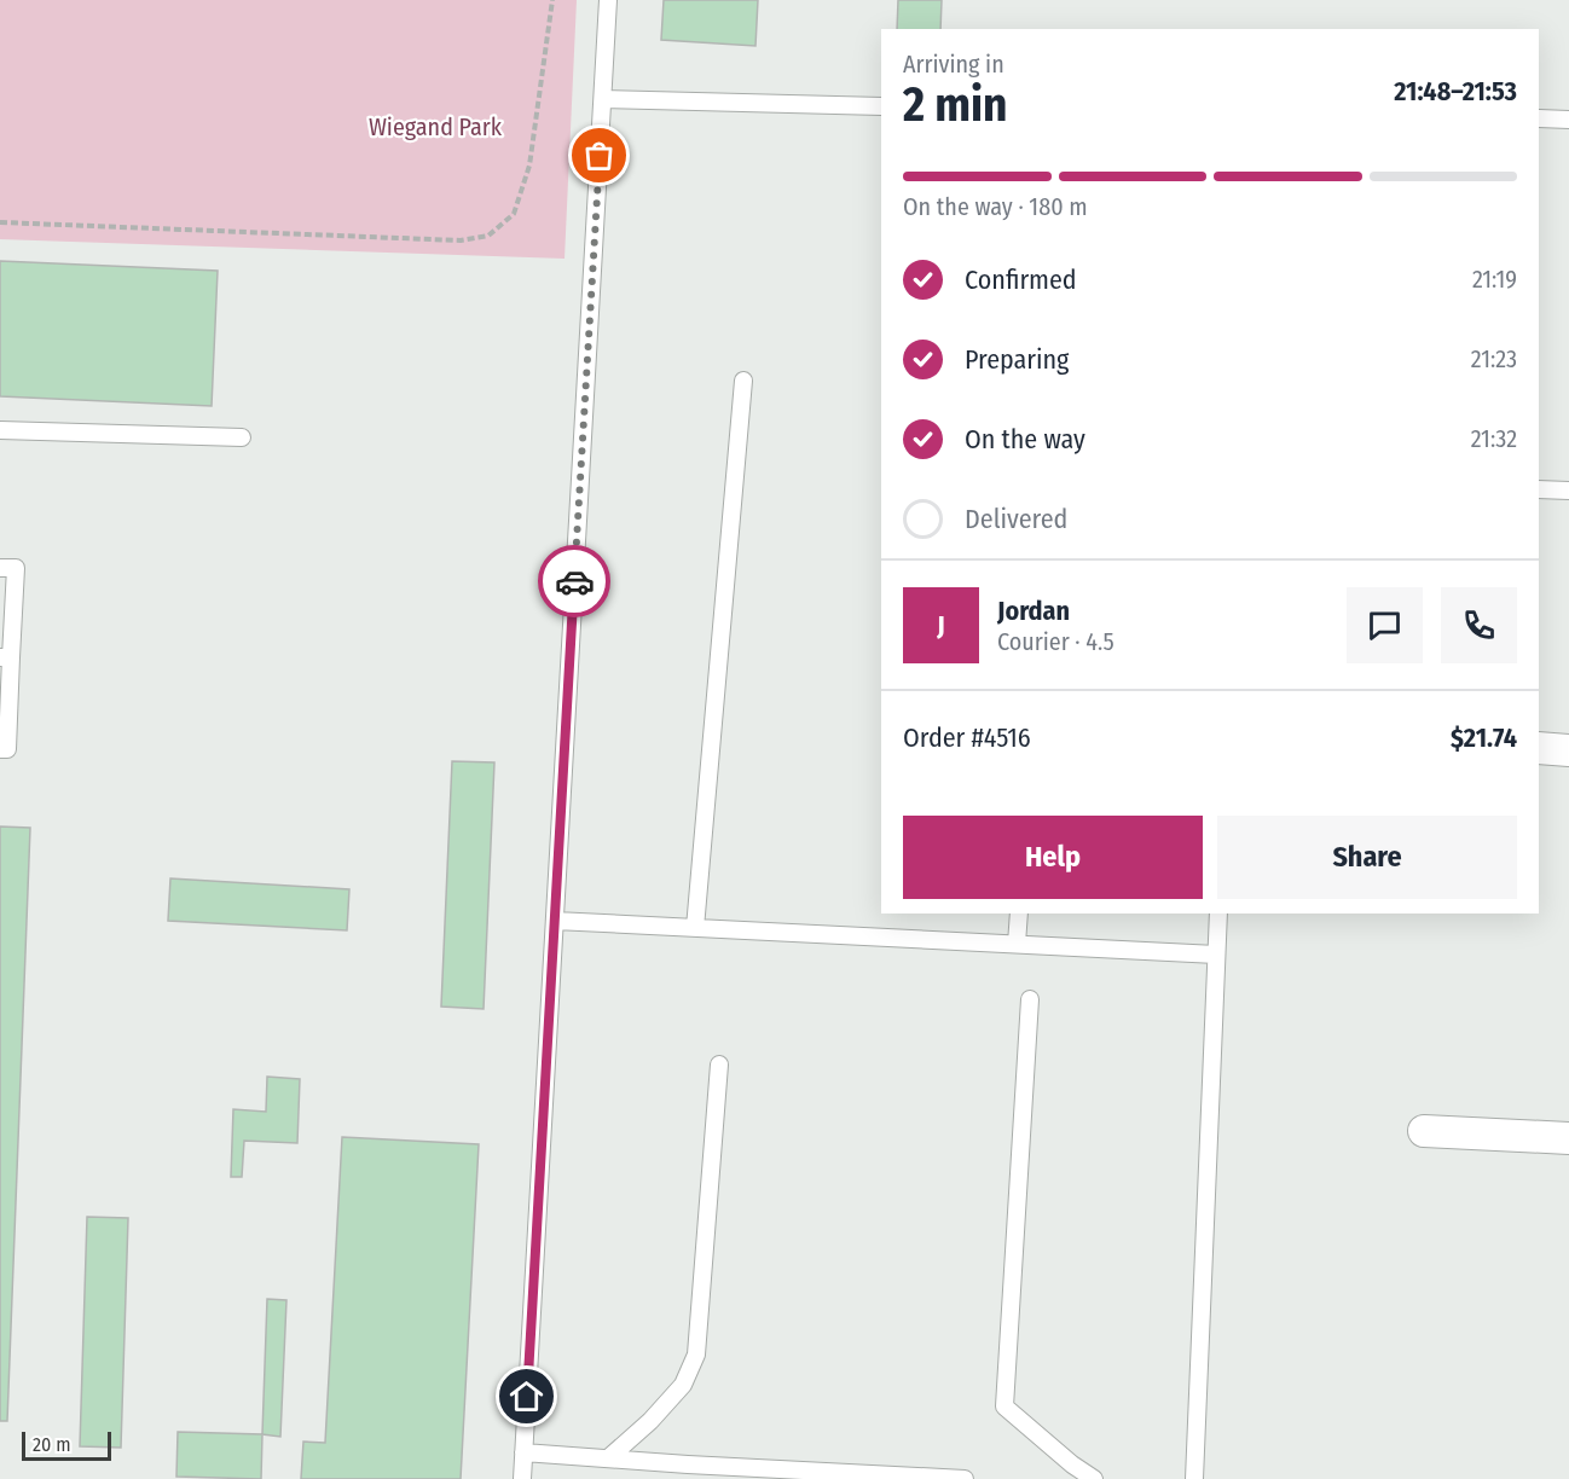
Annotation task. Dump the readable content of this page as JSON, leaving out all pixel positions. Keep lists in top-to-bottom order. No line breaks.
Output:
{"parks":["Wiegand Park"],"scale_bar":"20 m","page":{"heading":["2 min","Arriving in","21:48–21:53"],"panel":["Jordan","Courier · 4.5","Order #4516","$21.74"],"bar":"On the way · 180 m","list":[["Confirmed","21:19"],["Preparing","21:23"],["On the way","21:32"],"Delivered"],"round":"J","buttons":["Help","Share"],"scale":"20 m"}}
